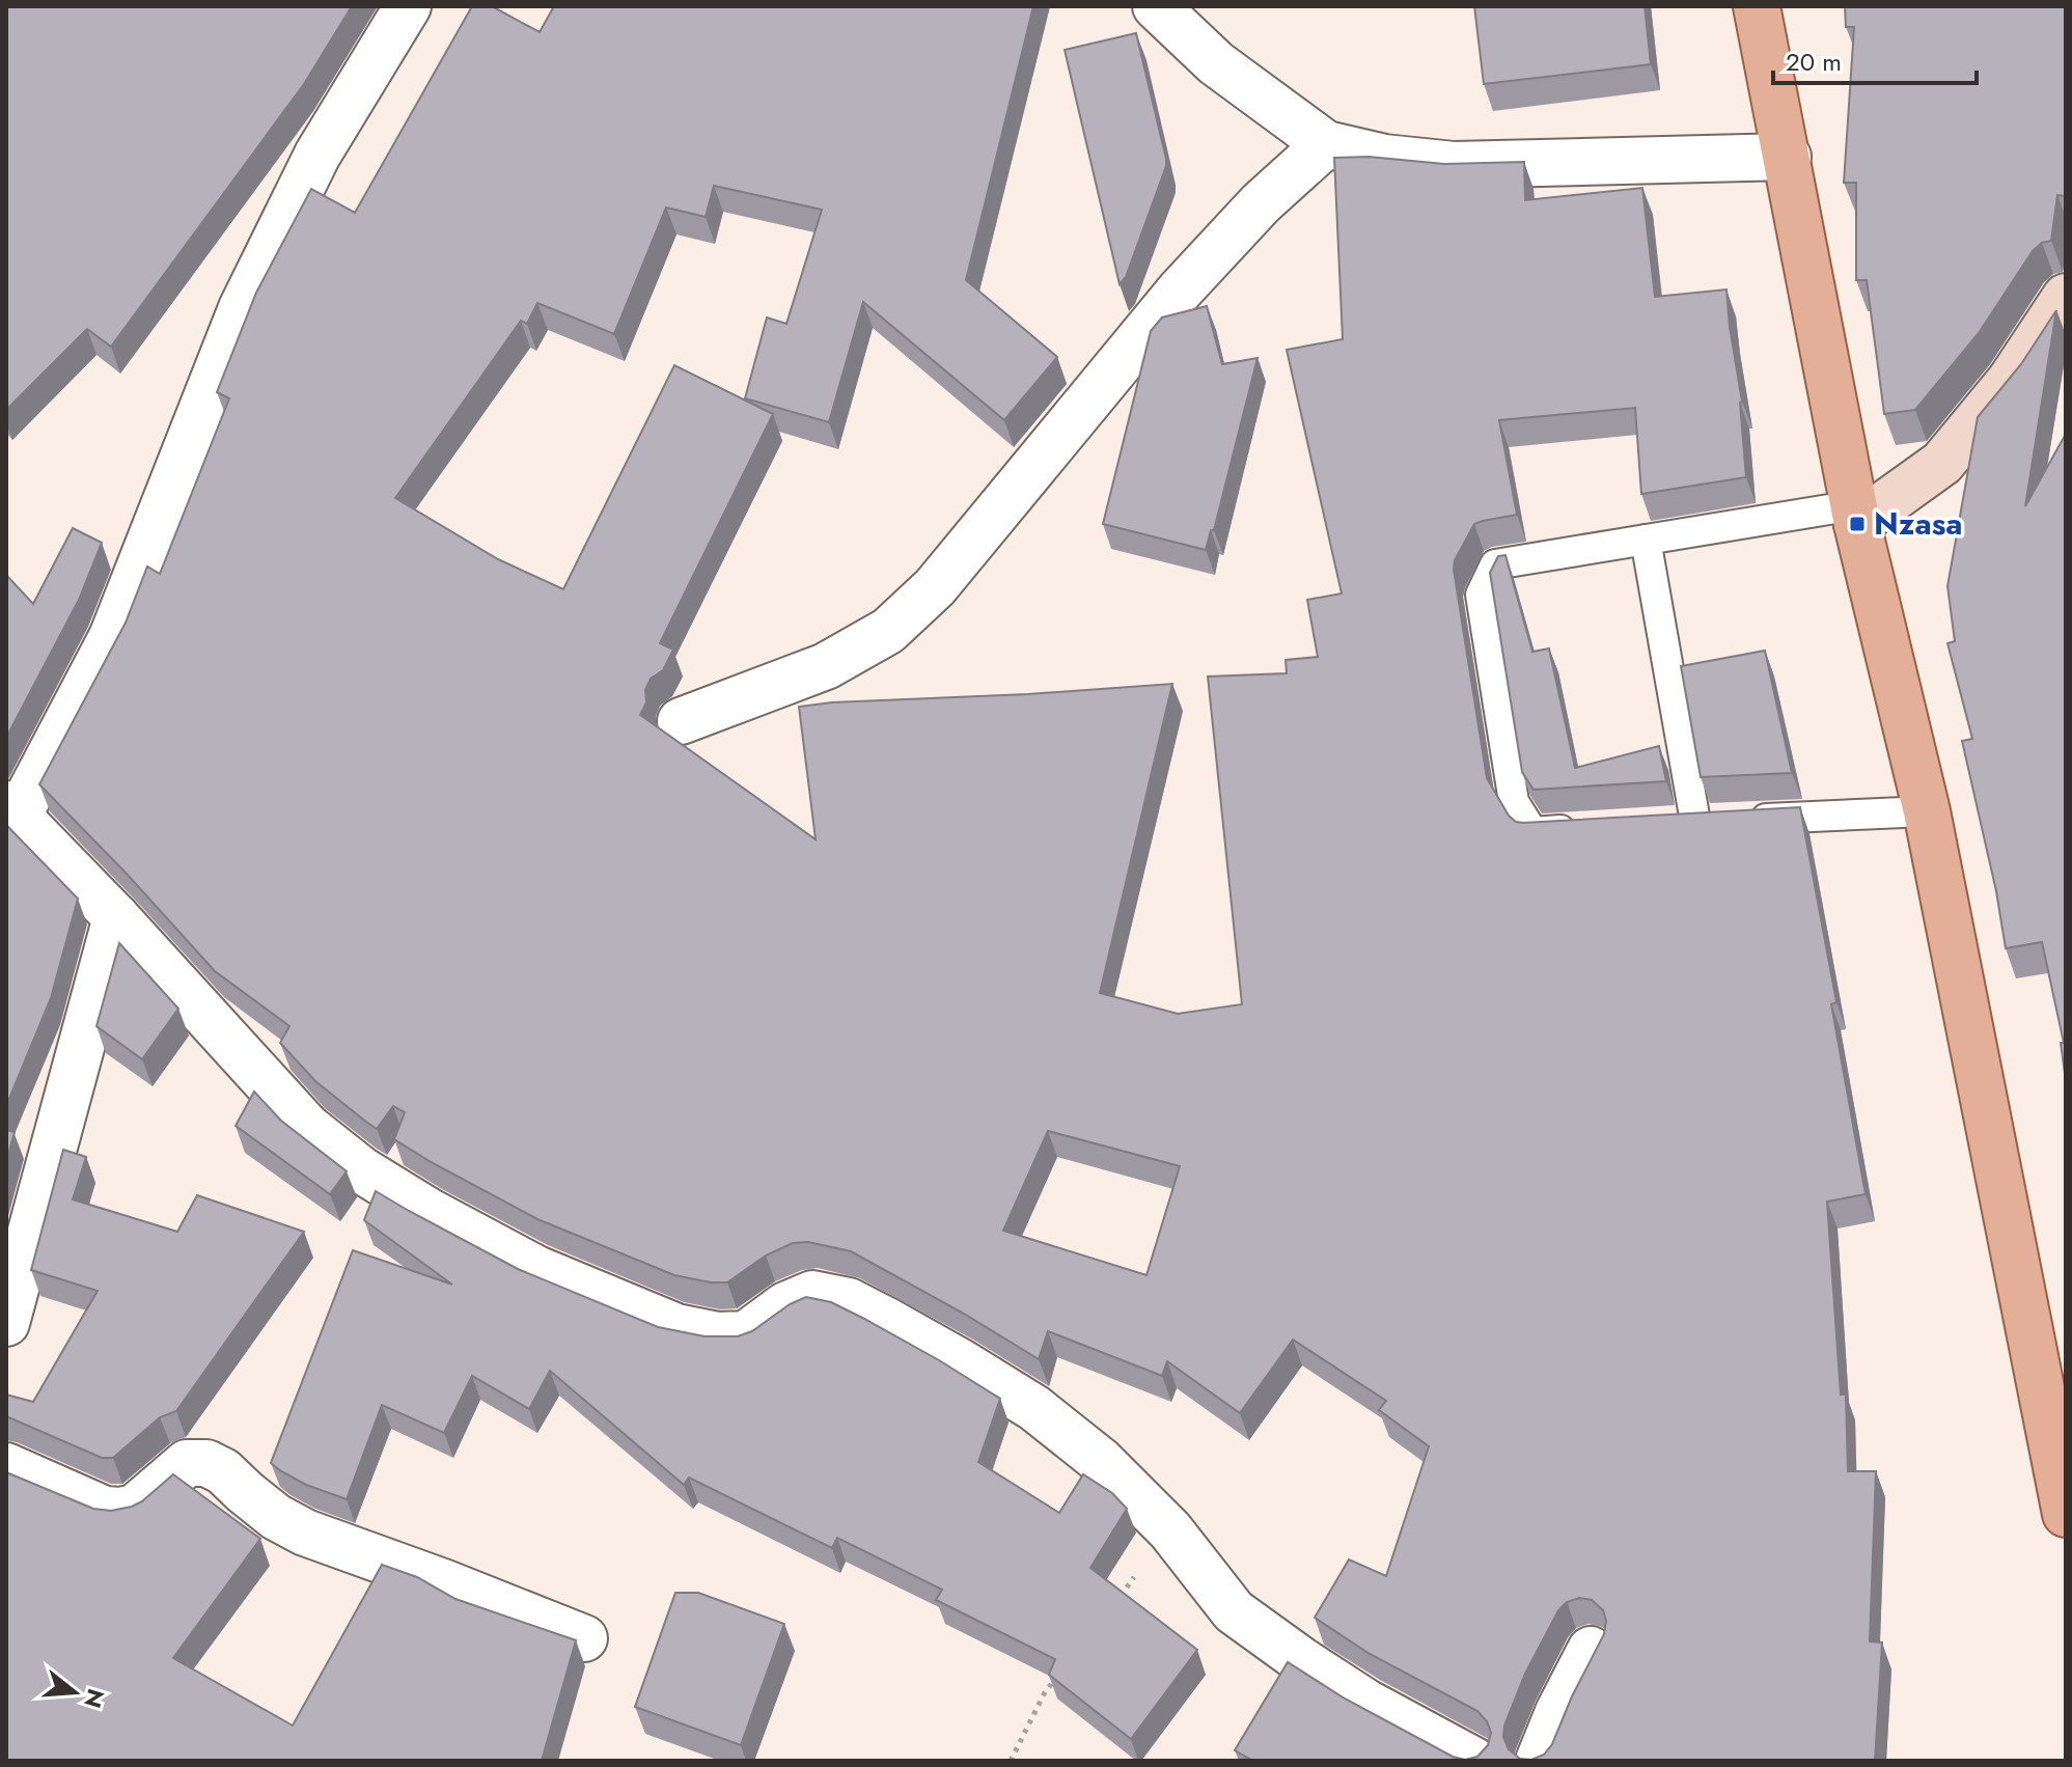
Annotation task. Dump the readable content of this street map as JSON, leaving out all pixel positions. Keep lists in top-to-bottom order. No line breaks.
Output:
{"places":{"transit":["Nzasa"]},"scale_bar":"20 m","north":"right"}
